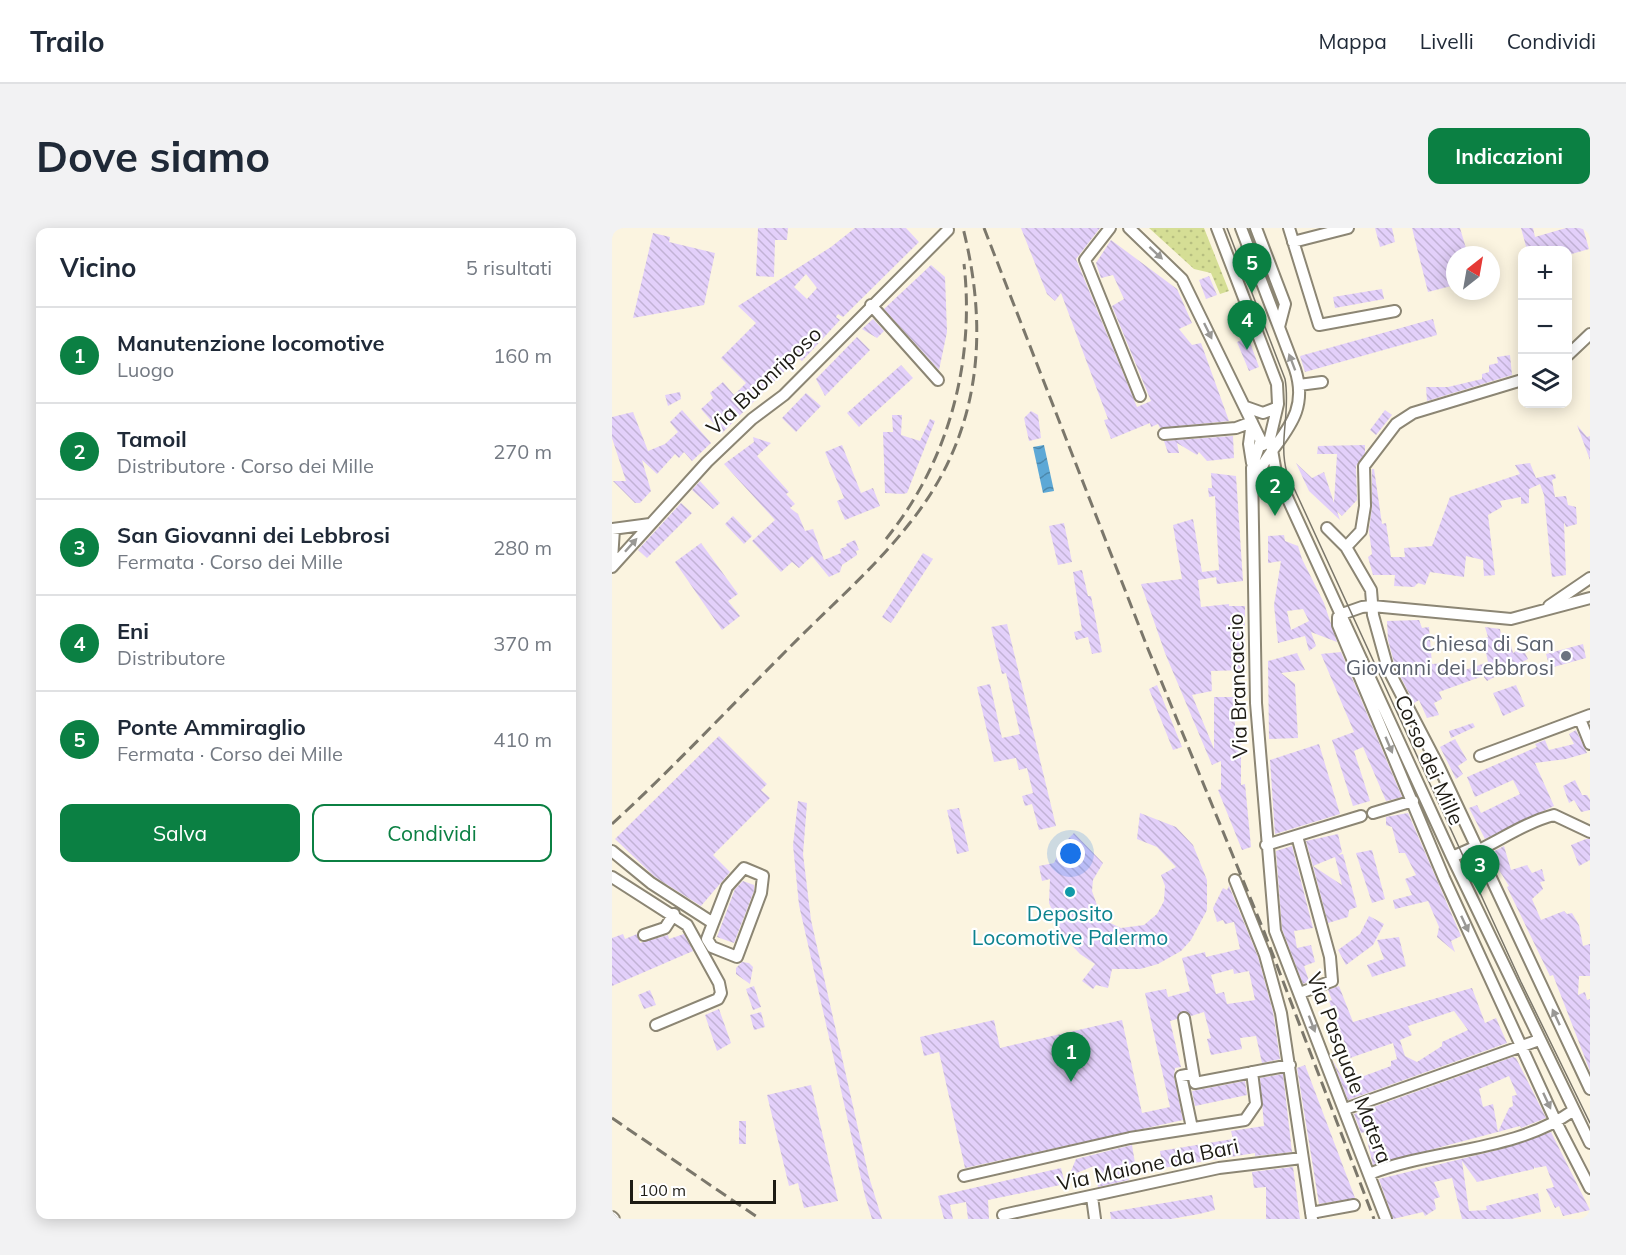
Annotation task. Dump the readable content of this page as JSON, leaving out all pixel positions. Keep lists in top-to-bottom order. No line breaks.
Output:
{"streets":{"street":["Via Buonriposo","Via Brancaccio","Corso dei Mille","Via Pasquale Matera","Via Maione da Bari"]},"crossings":[["Via Brancaccio","Via Pasquale Matera"]],"places":["Chiesa di San Giovanni dei Lebbrosi","Deposito Locomotive Palermo"],"scale_bar":"100 m","north":"top right","page":{"header":"Trailo","nav":["Mappa","Livelli","Condividi"],"buttons":["Indicazioni",["Salva","Condividi"]],"title":"Dove siamo","heading":["Vicino","5 risultati"],"pins":["5","4","2","3","1"],"map_buttons":["+","−"],"list":[{"mark":"1","name":"Manutenzione locomotive","note":"Luogo","value":"160 m"},{"mark":"2","name":"Tamoil","note":"Distributore · Corso dei Mille","value":"270 m"},{"mark":"3","name":"San Giovanni dei Lebbrosi","note":"Fermata · Corso dei Mille","value":"280 m"},{"mark":"4","name":"Eni","note":"Distributore","value":"370 m"},{"mark":"5","name":"Ponte Ammiraglio","note":"Fermata · Corso dei Mille","value":"410 m"}],"scale":"100 m"}}
